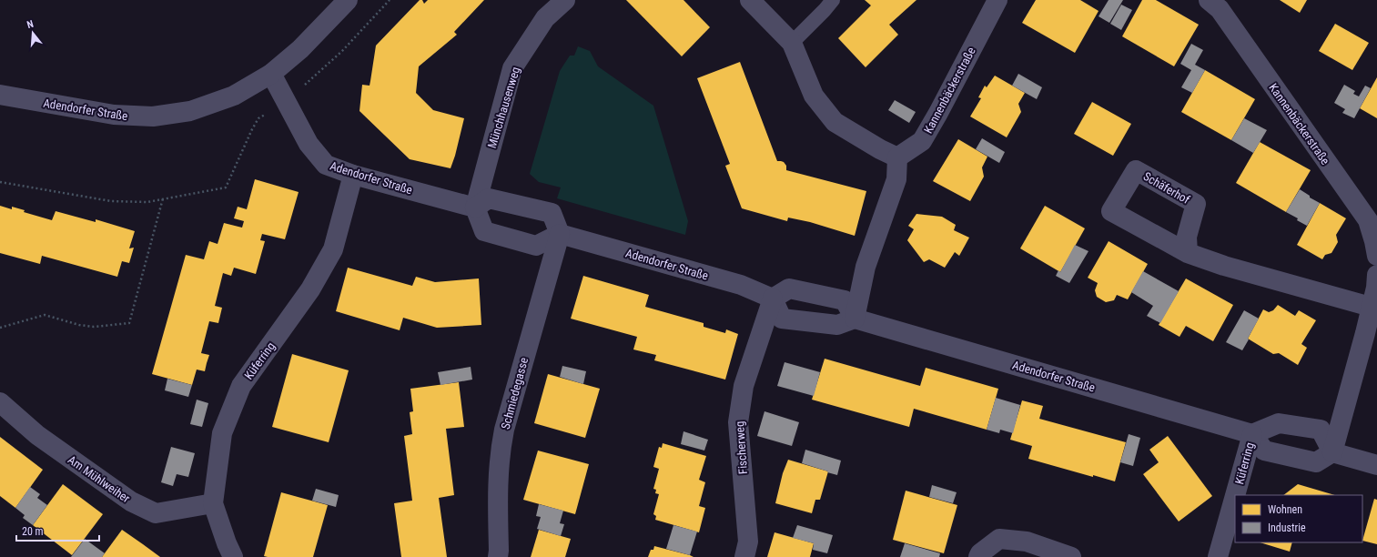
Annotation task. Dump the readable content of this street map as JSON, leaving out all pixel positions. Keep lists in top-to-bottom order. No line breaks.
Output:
{"streets":{"street":["Kannenbäckerstraße","Münchhausenweg","Adendorfer Straße","Schäferhof","Küferring","Schmiedegasse","Fischerweg","Am Mühlweiher"]},"crossings":[["Münchhausenweg","Adendorfer Straße"],["Adendorfer Straße","Küferring"],["Adendorfer Straße","Schmiedegasse"],["Adendorfer Straße","Fischerweg"],["Küferring","Am Mühlweiher"]],"legend":["Wohnen","Industrie"],"scale_bar":"20 m","north":"top"}
